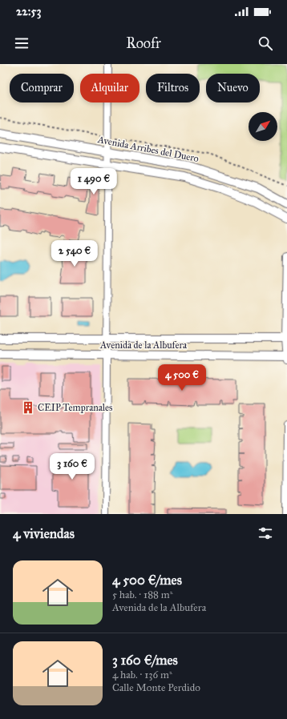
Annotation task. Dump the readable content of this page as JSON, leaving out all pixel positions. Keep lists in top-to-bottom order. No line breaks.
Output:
{"streets":{"street":["Avenida Arribes del Duero","Avenida de la Albufera"]},"places":{"building":["CEIP Tempranales"]},"north":"top right","page":{"status":"22:53","header":"Roofr","chip":["Comprar","Alquilar","Filtros","Nuevo"],"price":["1 490 €","2 540 €","4 500 €","3 160 €"],"heading":"4 viviendas","list":[{"name":"4 500 €/mes","note":"5 hab. · 188 m² · Avenida de la Albufera"},{"name":"3 160 €/mes","note":"4 hab. · 136 m² · Calle Monte Perdido"}]}}
